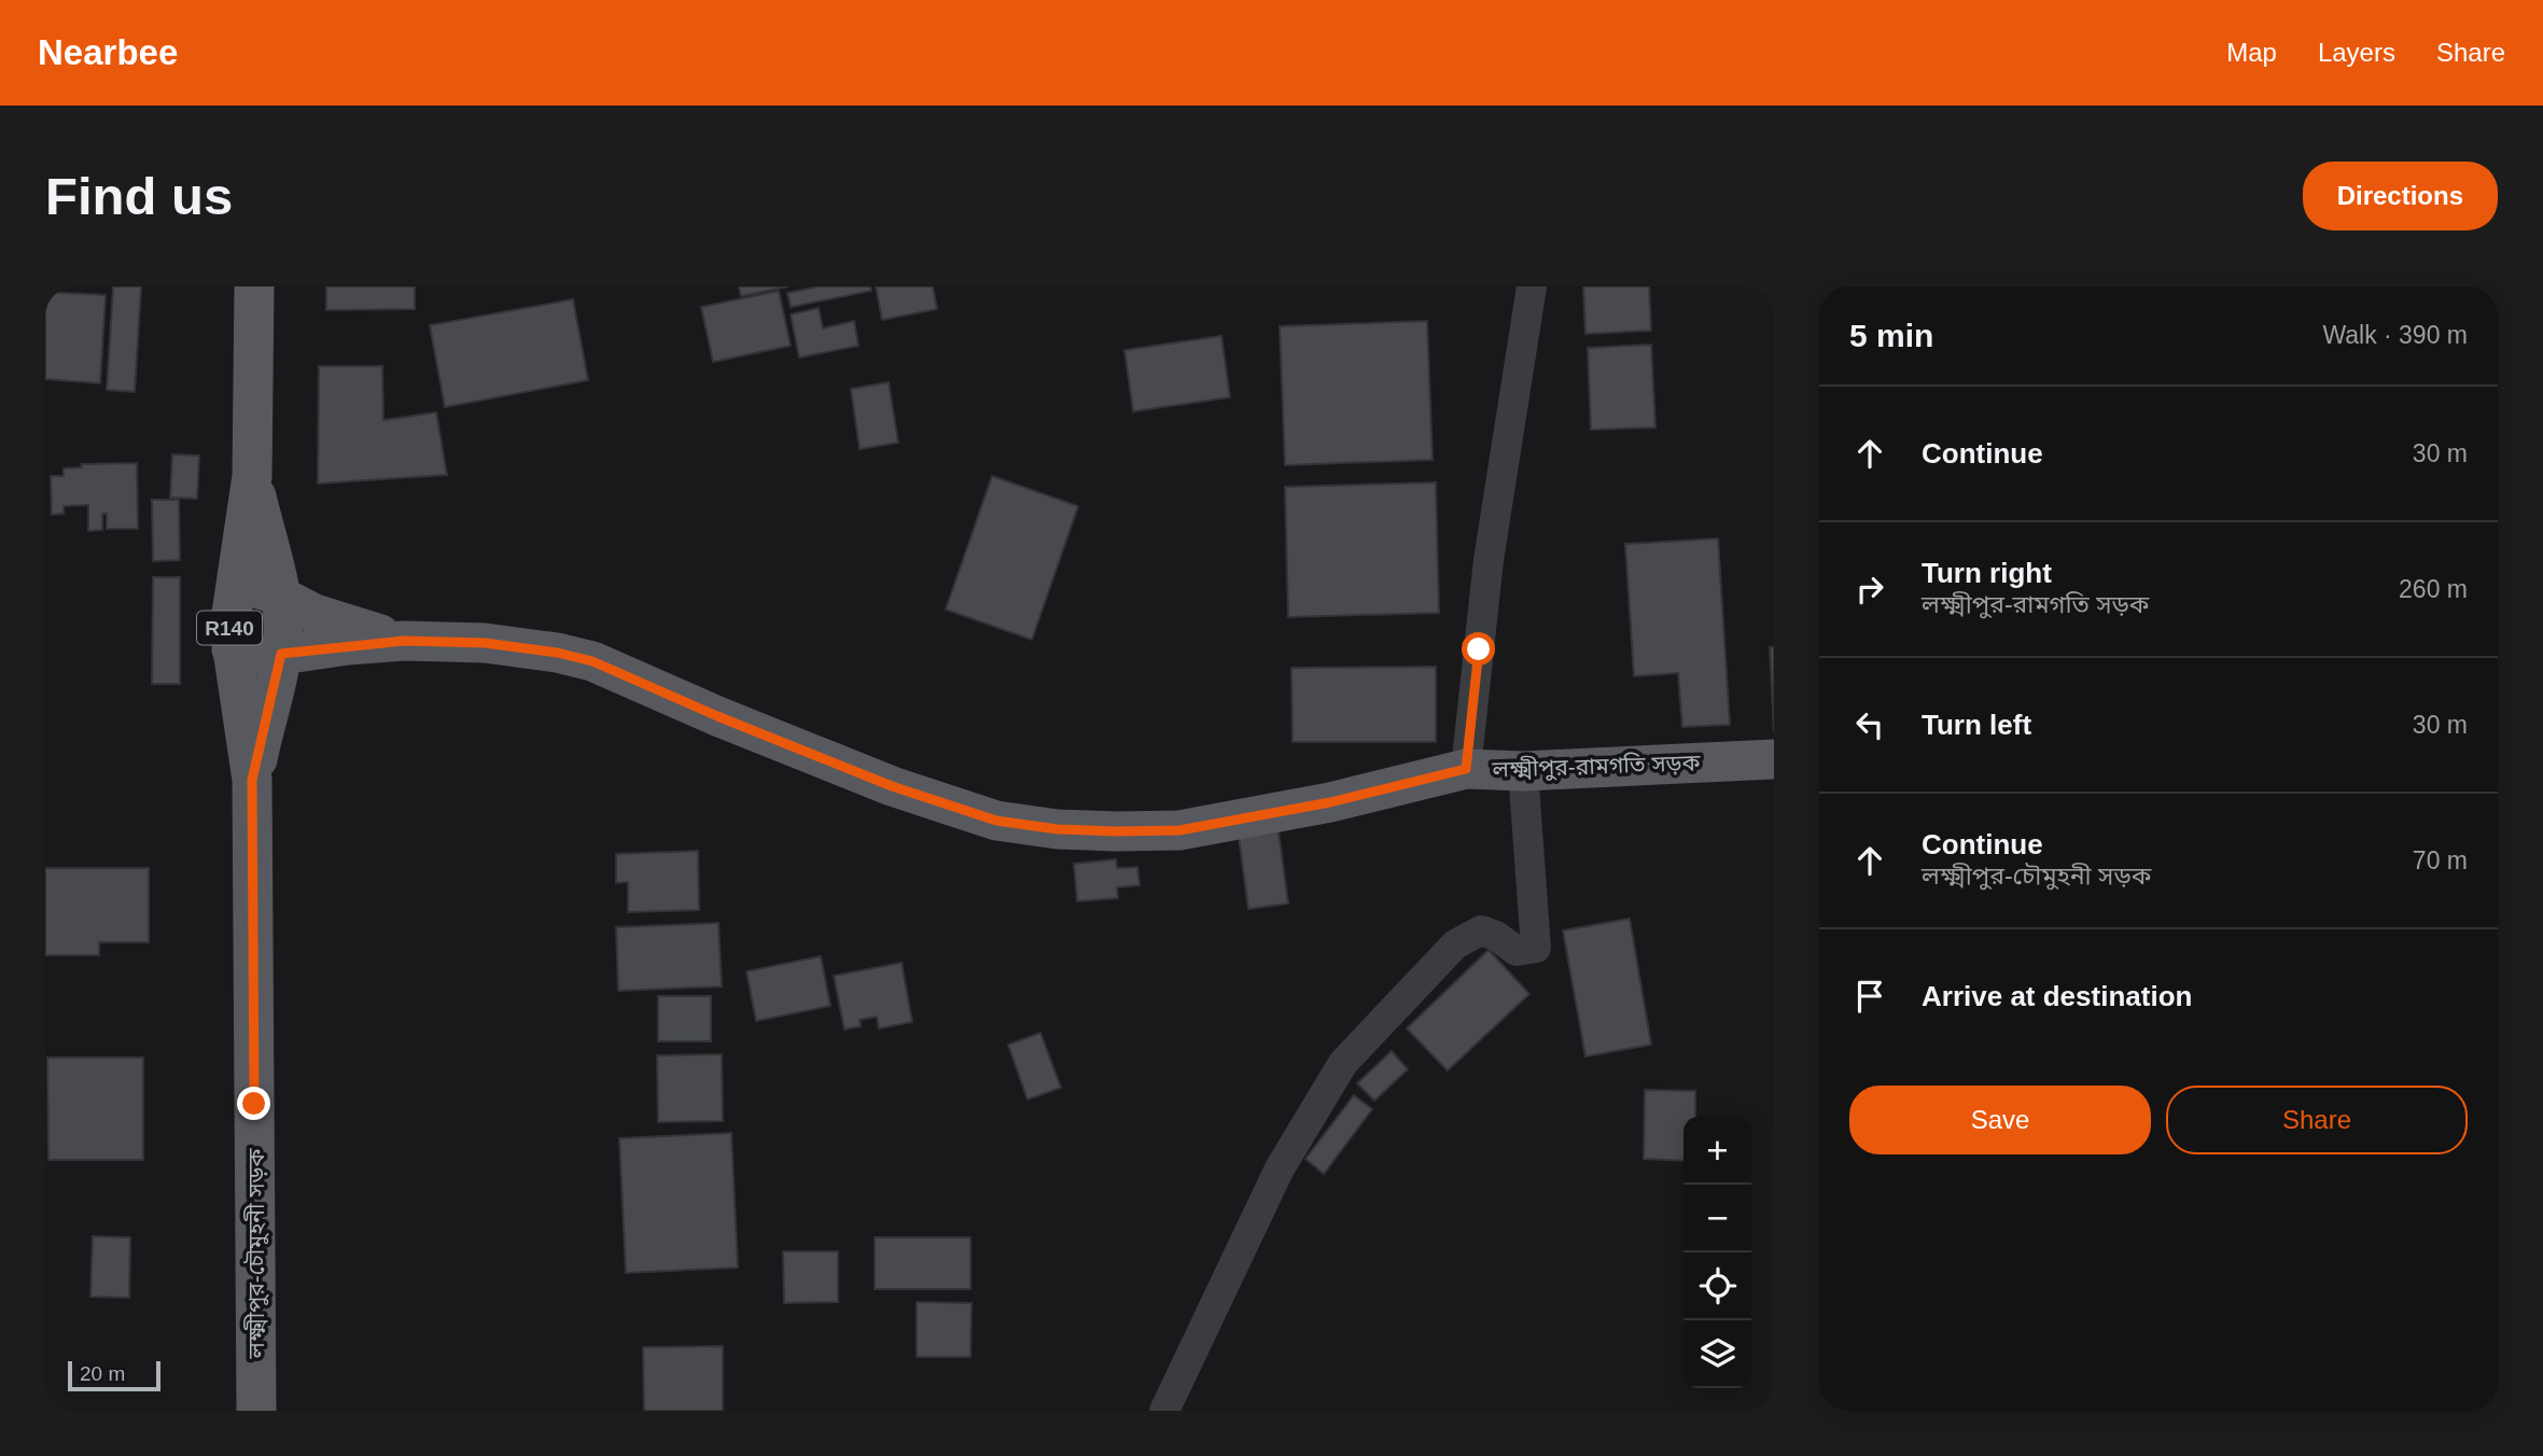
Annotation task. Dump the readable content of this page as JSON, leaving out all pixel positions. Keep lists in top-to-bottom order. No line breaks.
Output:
{"streets":{"main road":["R140","লক্ষ্মীপুর-রামগতি সড়ক","লক্ষ্মীপুর-চৌমুহনী সড়ক"]},"crossings":[["R140","লক্ষ্মীপুর-রামগতি সড়ক"],["R140","লক্ষ্মীপুর-চৌমুহনী সড়ক"],["লক্ষ্মীপুর-রামগতি সড়ক","লক্ষ্মীপুর-চৌমুহনী সড়ক"]],"scale_bar":"20 m","page":{"header":"Nearbee","nav":["Map","Layers","Share"],"buttons":["Directions",["Save","Share"]],"title":"Find us","heading":["5 min","Walk · 390 m"],"list":[["Continue","30 m"],["Turn right","লক্ষ্মীপুর-রামগতি সড়ক","260 m"],["Turn left","30 m"],["Continue","লক্ষ্মীপুর-চৌমুহনী সড়ক","70 m"],"Arrive at destination"],"map_buttons":["+","−"],"scale":"20 m"}}
